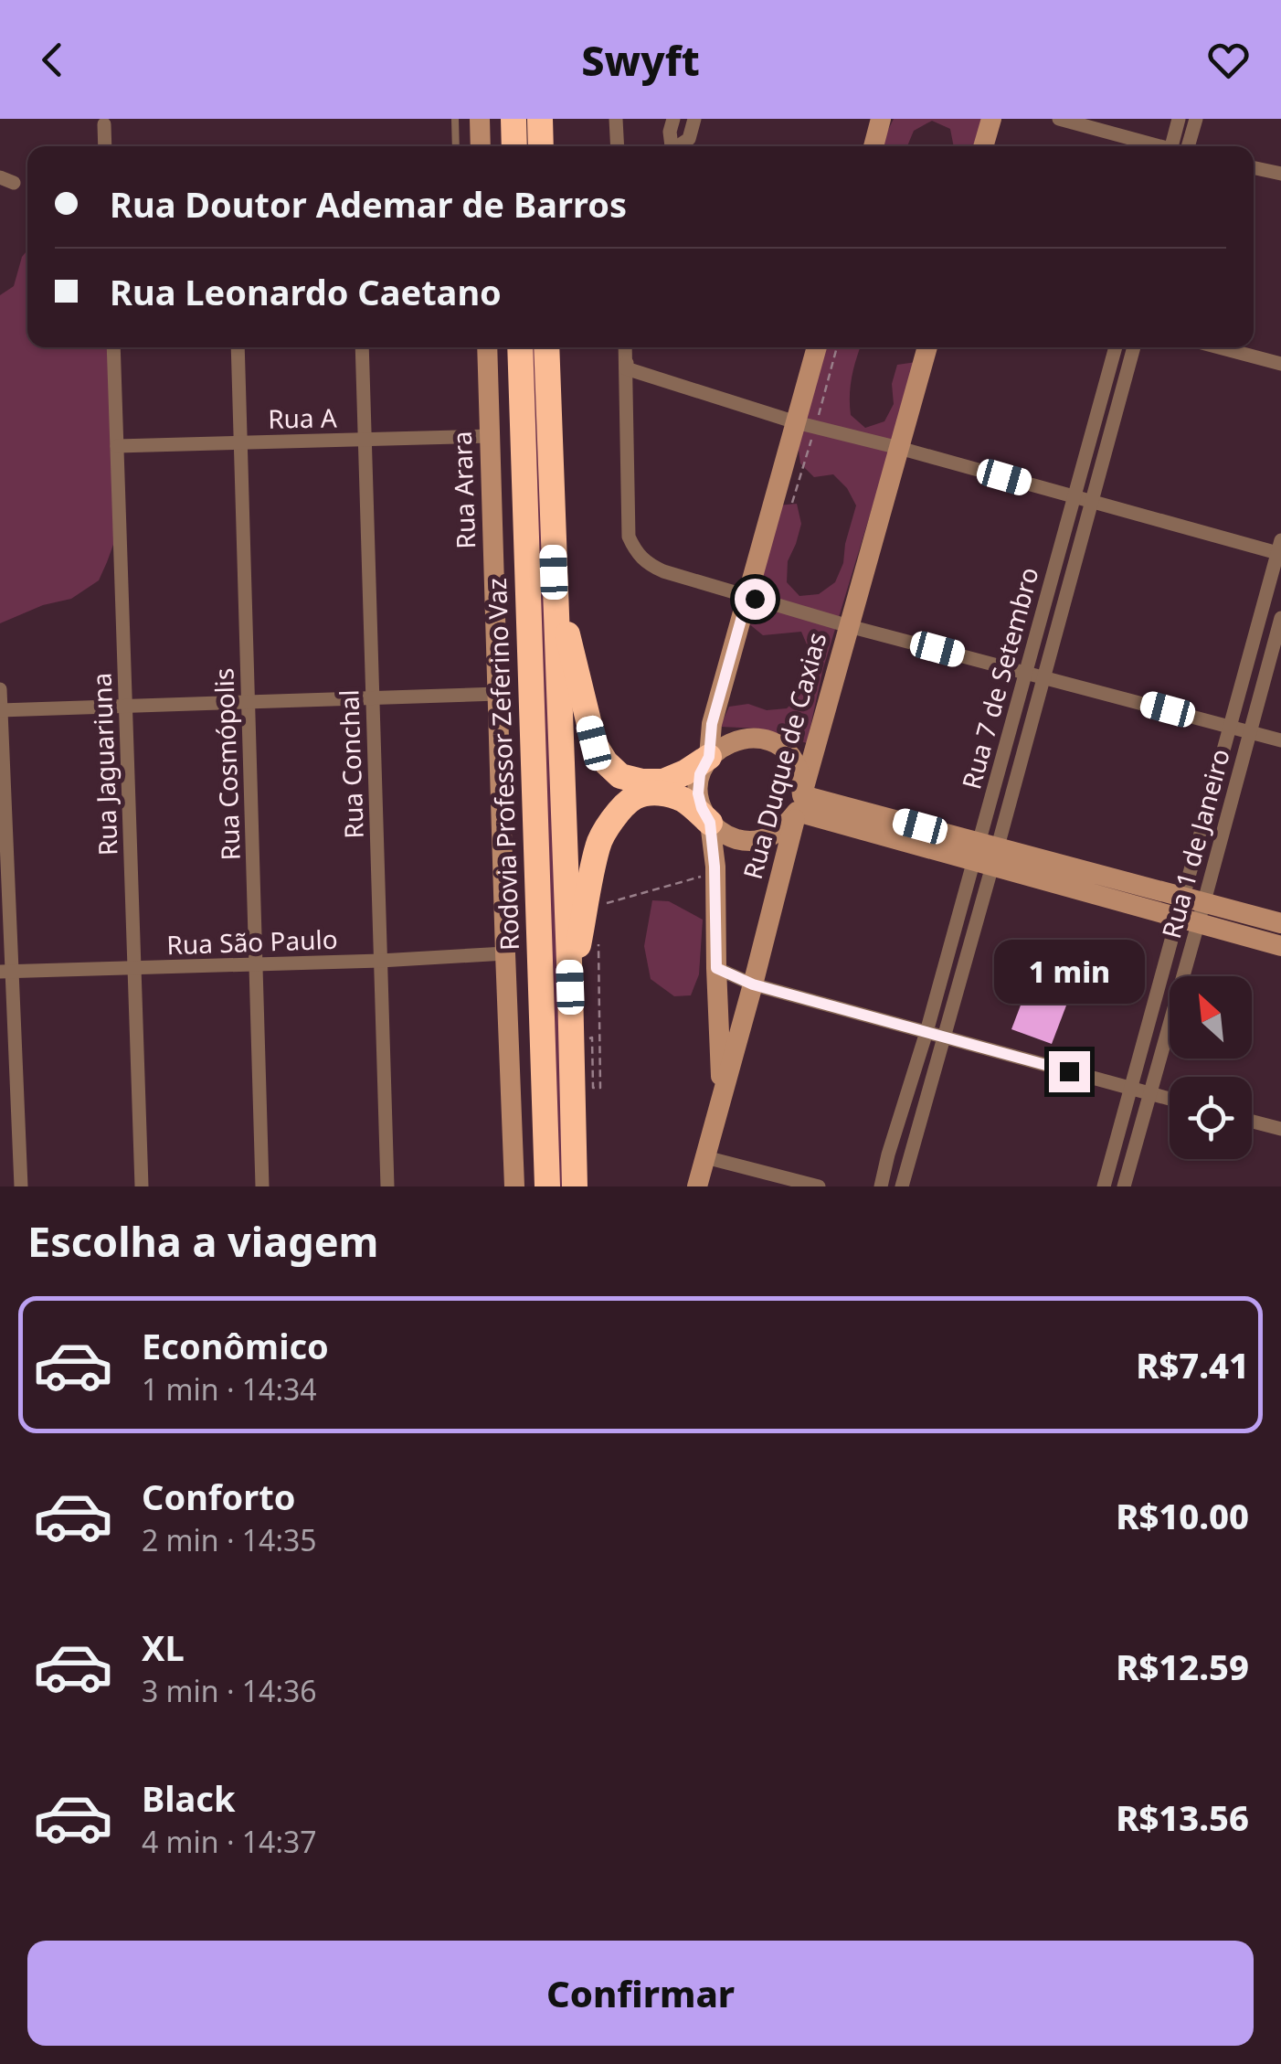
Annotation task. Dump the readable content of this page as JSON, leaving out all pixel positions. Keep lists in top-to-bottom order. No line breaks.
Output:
{"streets":{"highway":["Rodovia Professor Zeferino Vaz"],"street":["Rua A","Rua Arara","Rua 7 de Setembro","Rua Duque de Caxias","Rua Jaguariuna","Rua Cosmópolis","Rua Conchal","Rua 1 de Janeiro","Rua São Paulo"]},"crossings":[["Rua A","Rua Arara"],["Rua A","Rua Jaguariuna"],["Rua A","Rua Cosmópolis"],["Rua A","Rua Conchal"],["Rua Arara","Rua São Paulo"],["Rua Jaguariuna","Rua São Paulo"],["Rua Cosmópolis","Rua São Paulo"],["Rua Conchal","Rua São Paulo"]],"north":"top left","page":{"header":"Swyft","banner":["Rua Doutor Ademar de Barros","Rua Leonardo Caetano"],"bubble":"1 min","heading":"Escolha a viagem","list":[{"name":"Econômico","note":"1 min · 14:34","value":"R$7.41"},{"name":"Conforto","note":"2 min · 14:35","value":"R$10.00"},{"name":"XL","note":"3 min · 14:36","value":"R$12.59"},{"name":"Black","note":"4 min · 14:37","value":"R$13.56"}],"buttons":"Confirmar"}}
